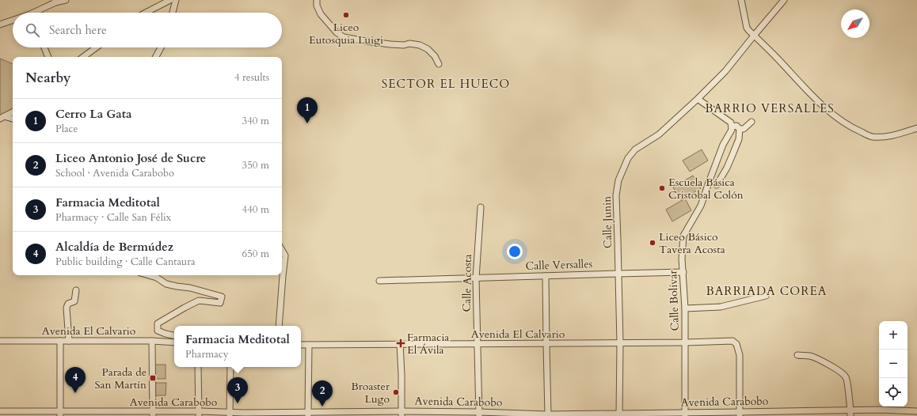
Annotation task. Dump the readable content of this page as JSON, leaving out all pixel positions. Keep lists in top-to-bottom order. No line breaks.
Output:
{"streets":{"street":["Calle Junin","Calle Versalles","Calle Acosta","Calle Bolívar","Avenida El Calvario","Avenida Carabobo"]},"crossings":[["Calle Junin","Calle Versalles"],["Calle Junin","Avenida El Calvario"],["Calle Junin","Avenida Carabobo"],["Calle Versalles","Calle Acosta"],["Calle Versalles","Calle Bolívar"],["Calle Acosta","Avenida El Calvario"],["Calle Acosta","Avenida Carabobo"],["Calle Bolívar","Avenida El Calvario"],["Calle Bolívar","Avenida Carabobo"],["Avenida El Calvario","Avenida Carabobo"]],"districts":["SECTOR EL HUECO","BARRIO VERSALLES","BARRIADA COREA"],"places":{"other":["Liceo Eutosquia Luigi","Escuela Básica Cristobal Colón","Liceo Básico Tavera Acosta","Broaster Lugo"],"health":["Farmacia El Ávila"],"transit":["Parada de San Martín"]},"north":"bottom left","page":{"search":"Search here","heading":["Nearby","4 results"],"pins":["1","4","3","2"],"list":[{"mark":"1","name":"Cerro La Gata","note":"Place","value":"340 m"},{"mark":"2","name":"Liceo Antonio José de Sucre","note":"School · Avenida Carabobo","value":"350 m"},{"mark":"3","name":"Farmacia Meditotal","note":"Pharmacy · Calle San Félix","value":"440 m"},{"mark":"4","name":"Alcaldía de Bermúdez","note":"Public building · Calle Cantaura","value":"650 m"}],"map_buttons":["+","−"],"popup":["Farmacia Meditotal","Pharmacy"]}}
